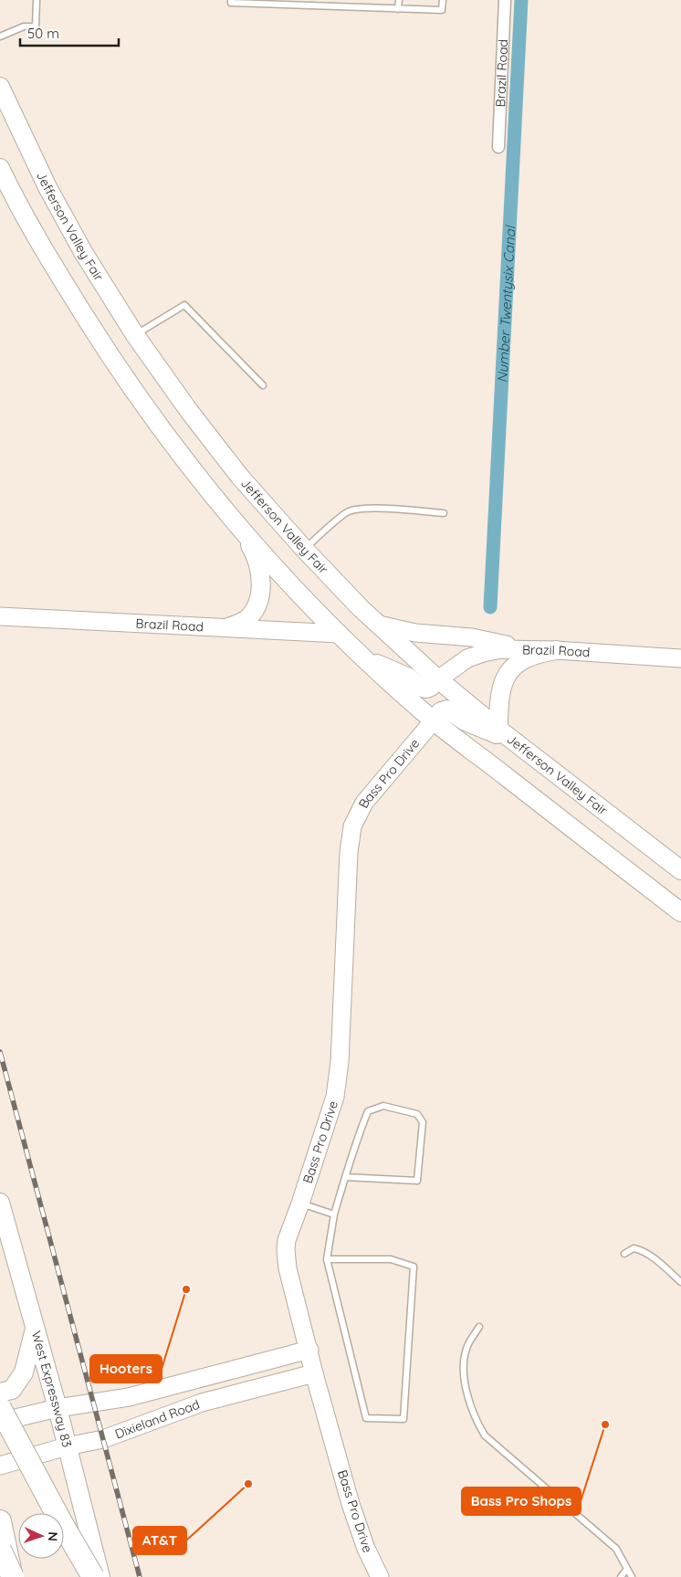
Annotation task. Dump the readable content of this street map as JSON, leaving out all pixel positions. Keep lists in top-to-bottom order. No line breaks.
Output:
{"streets":{"main road":["Jefferson Valley Fair","West Expressway 83"],"street":["Brazil Road","Bass Pro Drive","Dixieland Road"]},"crossings":[["Brazil Road","Jefferson Valley Fair"],["Bass Pro Drive","Dixieland Road"],["West Expressway 83","Dixieland Road"]],"water":["Number Twentysix Canal"],"places":["Hooters","Bass Pro Shops","AT&T"],"scale_bar":"50 m","north":"right"}
